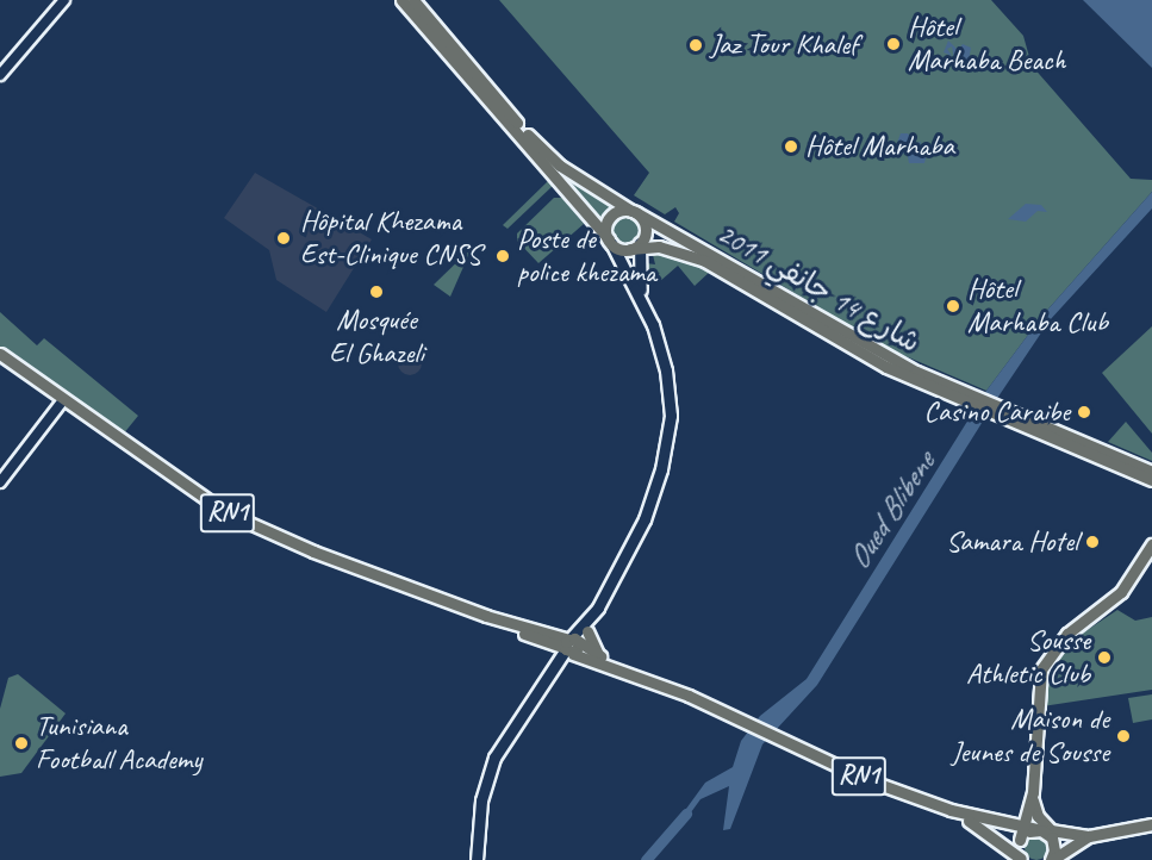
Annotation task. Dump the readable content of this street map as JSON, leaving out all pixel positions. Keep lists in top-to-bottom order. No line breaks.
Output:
{"streets":{"main road":["شارع 14 جانفي 2011","RN1"]},"water":["Oued Blibene"],"places":["Hôtel Marhaba Beach","Jaz Tour Khalef","Hôtel Marhaba","Hôpital Khezama Est-Clinique CNSS","Poste de police khezama","Mosquée El Ghazeli","Hôtel Marhaba Club","Casino Caraibe","Samara Hotel","Sousse Athletic Club","Maison de Jeunes de Sousse","Tunisiana Football Academy"]}
